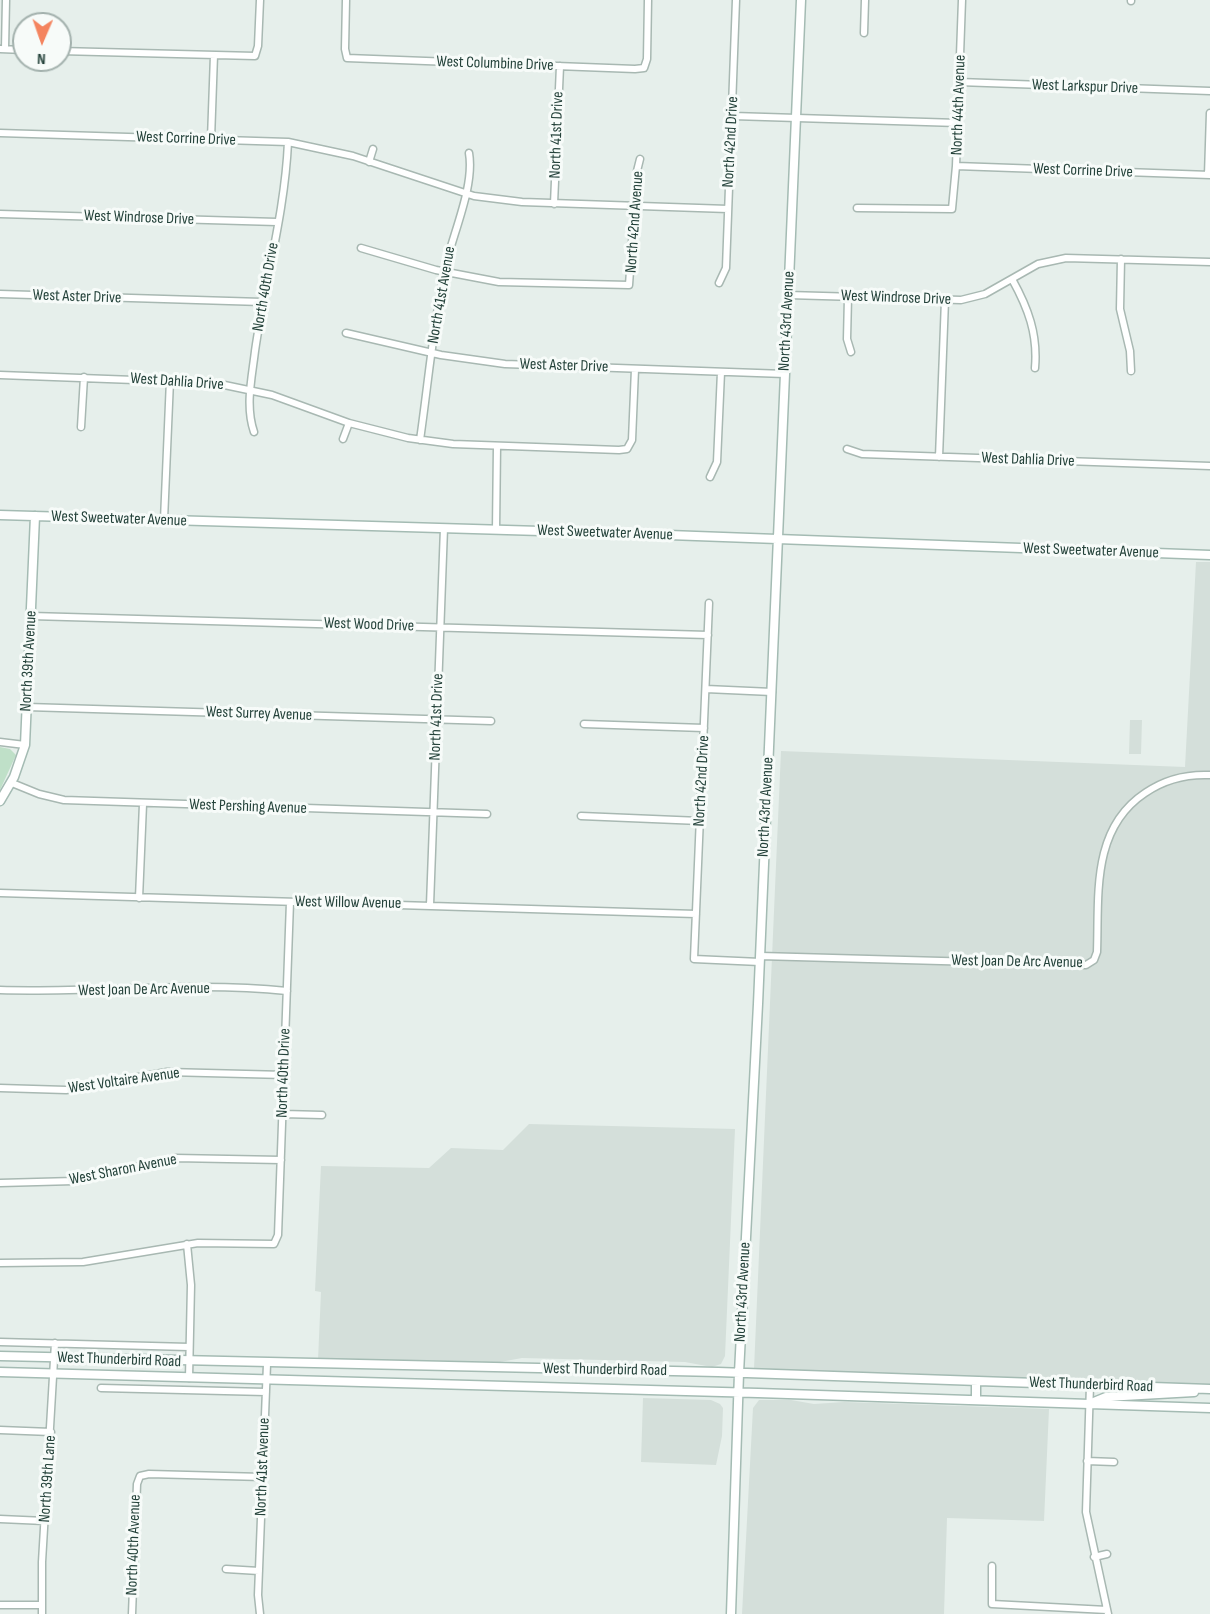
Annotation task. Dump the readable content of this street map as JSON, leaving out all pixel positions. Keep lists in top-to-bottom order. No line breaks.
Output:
{"streets":{"main road":["North 43rd Avenue","West Sweetwater Avenue","North 39th Avenue","West Thunderbird Road"],"street":["West Columbine Drive","West Larkspur Drive","North 44th Avenue","North 41st Drive","West Corrine Drive","North 42nd Drive","West Windrose Drive","North 42nd Avenue","North 40th Drive","North 41st Avenue","West Aster Drive","West Dahlia Drive","West Wood Drive","West Surrey Avenue","West Pershing Avenue","West Willow Avenue","West Joan De Arc Avenue","West Voltaire Avenue","West Sharon Avenue","North 39th Lane","North 40th Avenue"]},"crossings":[["West Columbine Drive","North 41st Drive"],["West Larkspur Drive","North 44th Avenue"],["North 44th Avenue","West Corrine Drive"],["North 41st Drive","West Corrine Drive"],["North 41st Drive","West Sweetwater Avenue"],["North 41st Drive","West Wood Drive"],["North 41st Drive","West Surrey Avenue"],["North 41st Drive","West Pershing Avenue"],["North 41st Drive","West Willow Avenue"],["West Corrine Drive","North 42nd Drive"],["West Corrine Drive","North 42nd Avenue"],["West Corrine Drive","North 40th Drive"],["West Corrine Drive","North 41st Avenue"],["North 42nd Drive","West Wood Drive"],["North 42nd Drive","West Willow Avenue"],["North 42nd Drive","West Joan De Arc Avenue"],["West Windrose Drive","North 40th Drive"],["West Windrose Drive","North 43rd Avenue"],["North 42nd Avenue","North 41st Avenue"],["North 40th Drive","West Aster Drive"],["North 40th Drive","West Dahlia Drive"],["North 40th Drive","West Willow Avenue"],["North 40th Drive","West Joan De Arc Avenue"],["North 40th Drive","West Voltaire Avenue"],["North 40th Drive","West Sharon Avenue"],["North 41st Avenue","West Aster Drive"],["North 41st Avenue","West Dahlia Drive"],["North 41st Avenue","West Thunderbird Road"],["North 41st Avenue","North 40th Avenue"],["West Aster Drive","North 43rd Avenue"],["West Aster Drive","West Dahlia Drive"],["North 43rd Avenue","West Sweetwater Avenue"],["North 43rd Avenue","West Joan De Arc Avenue"],["North 43rd Avenue","West Thunderbird Road"],["West Sweetwater Avenue","North 39th Avenue"],["West Wood Drive","North 39th Avenue"],["North 39th Avenue","West Surrey Avenue"],["North 39th Avenue","West Pershing Avenue"],["West Thunderbird Road","North 39th Lane"]],"north":"bottom"}
